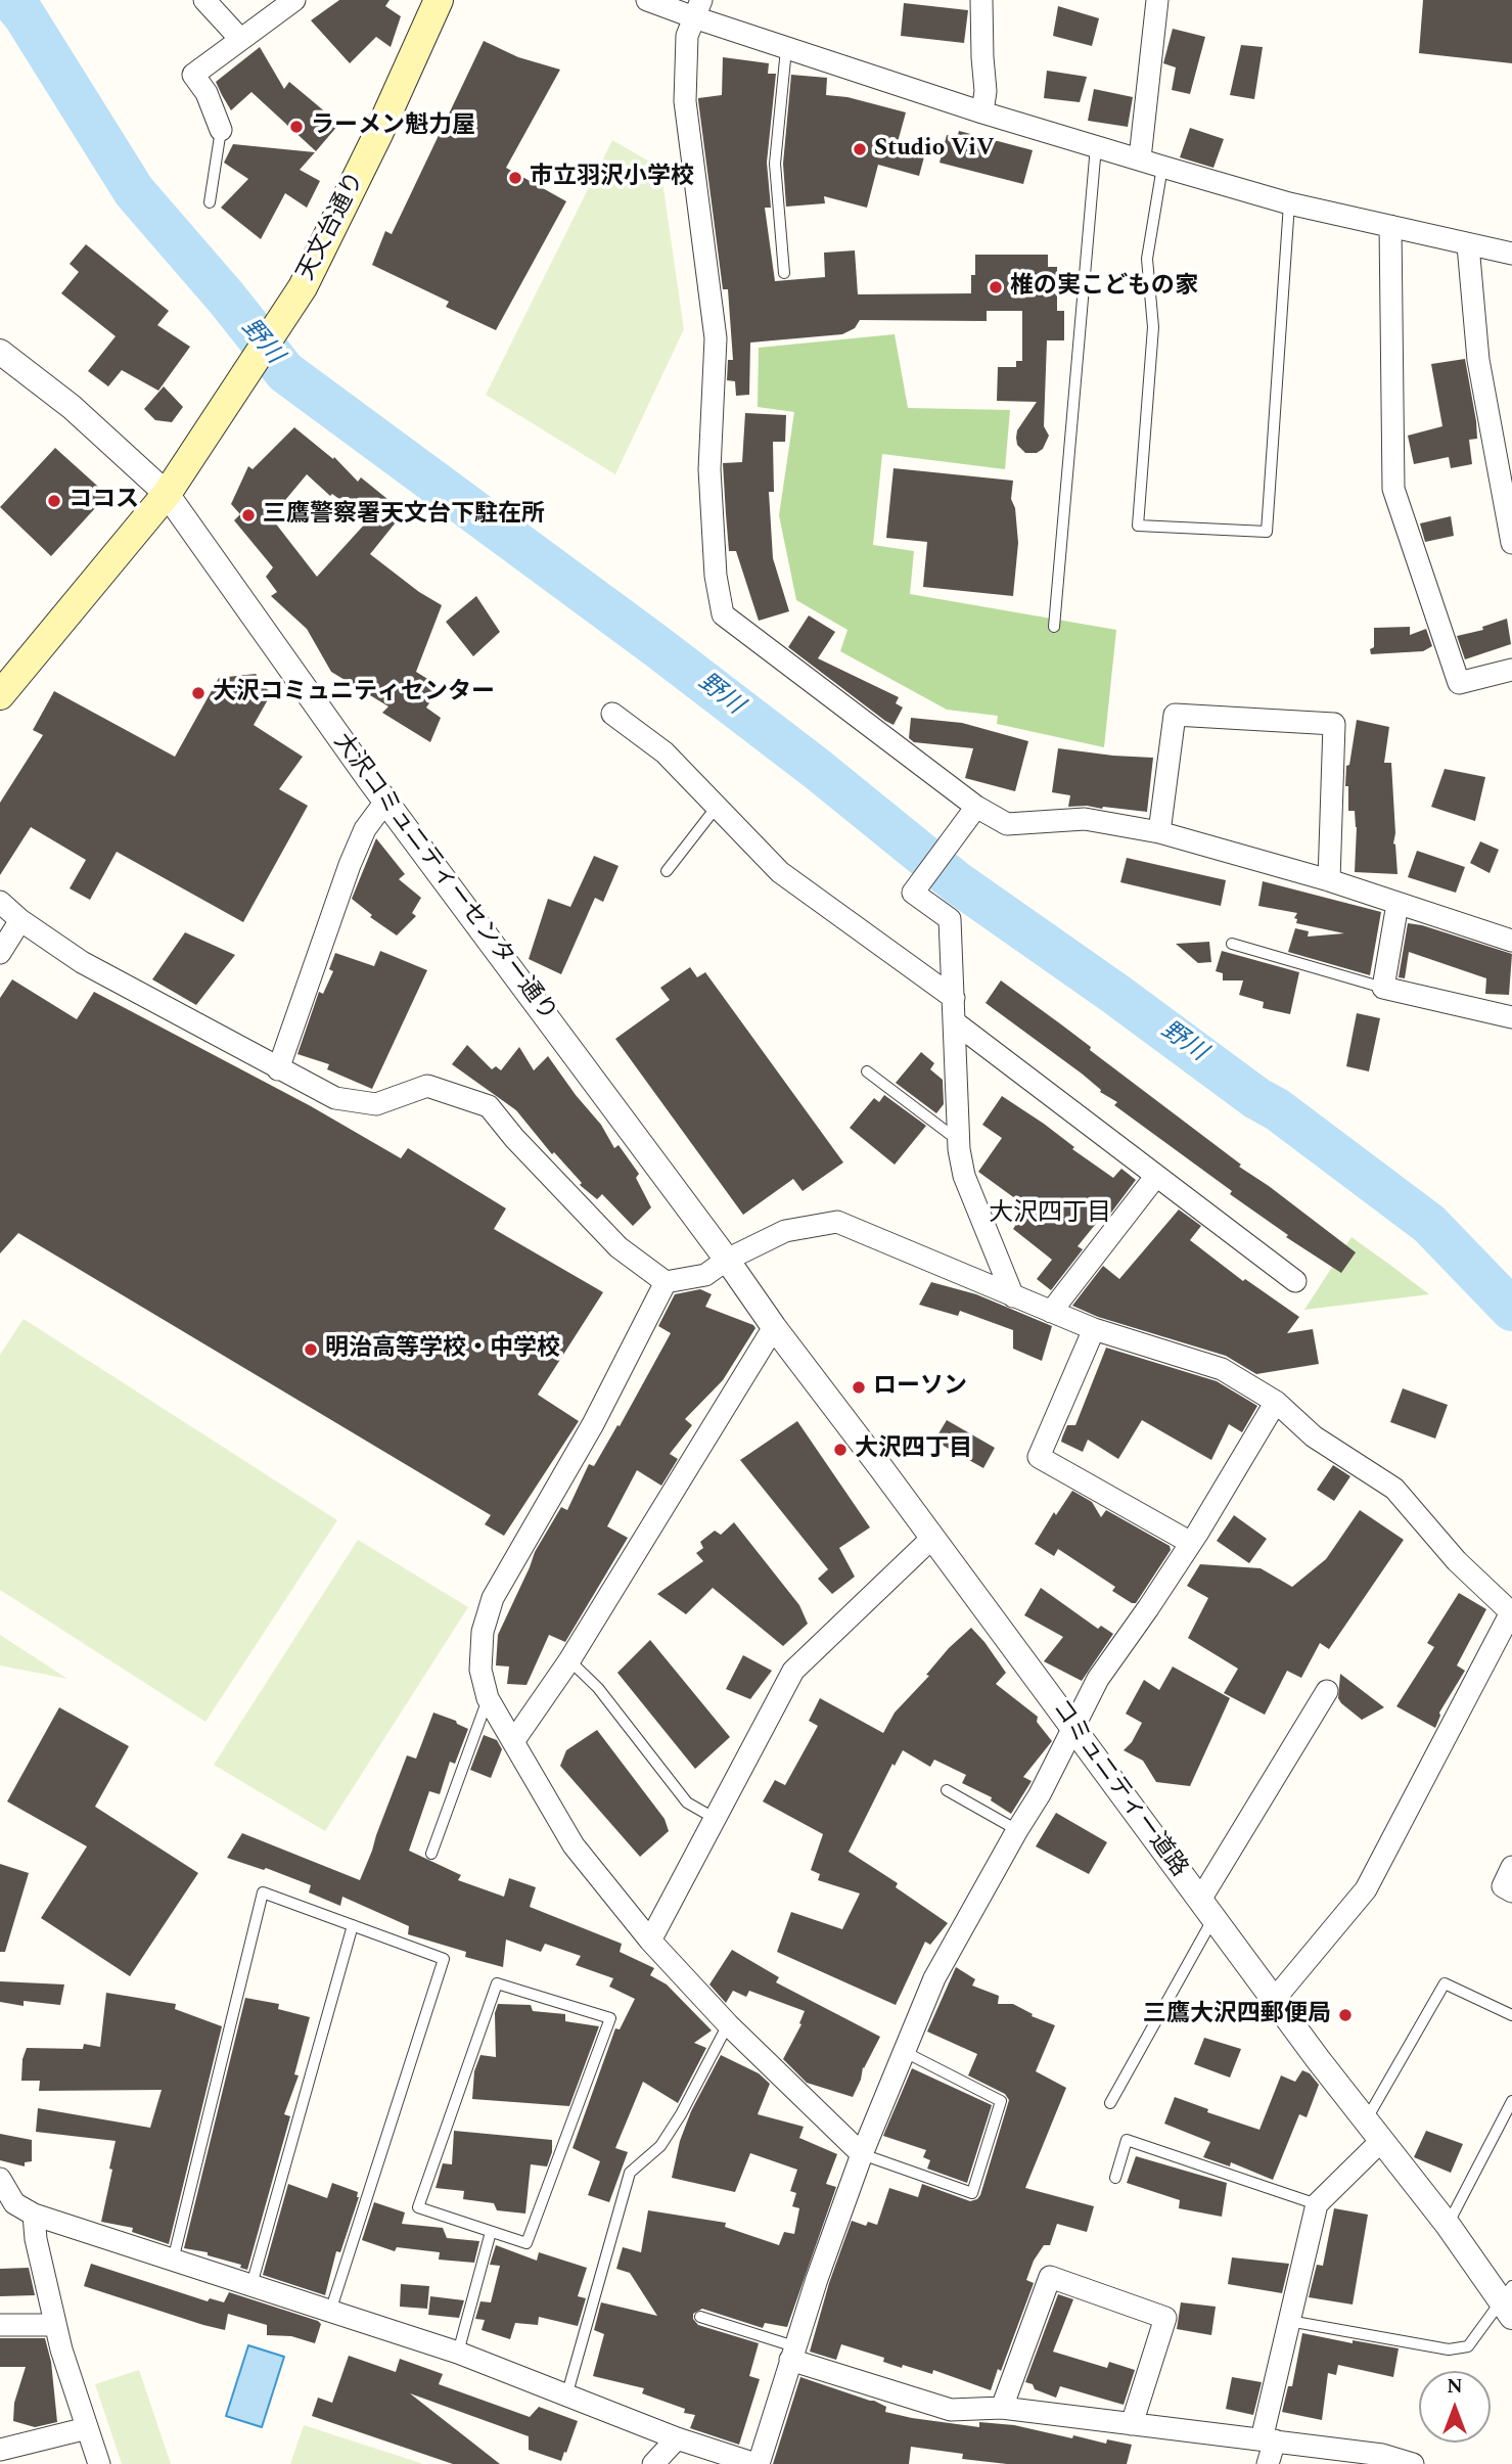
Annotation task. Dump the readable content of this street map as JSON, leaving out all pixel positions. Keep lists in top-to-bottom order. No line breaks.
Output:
{"streets":{"main road":["天文台通り"],"street":["大沢コミュニティーセンター通り","コミュニティー道路"]},"crossings":[["天文台通り","大沢コミュニティーセンター通り"],["大沢コミュニティーセンター通り","コミュニティー道路"]],"districts":["大沢四丁目"],"water":["野川"],"places":["ラーメン魁力屋","Studio ViV","市立羽沢小学校","椎の実こどもの家","ココス","三鷹警察署天文台下駐在所","大沢コミュニティセンター","明治高等学校・中学校","ローソン","大沢四丁目","三鷹大沢四郵便局"],"north":"top"}
